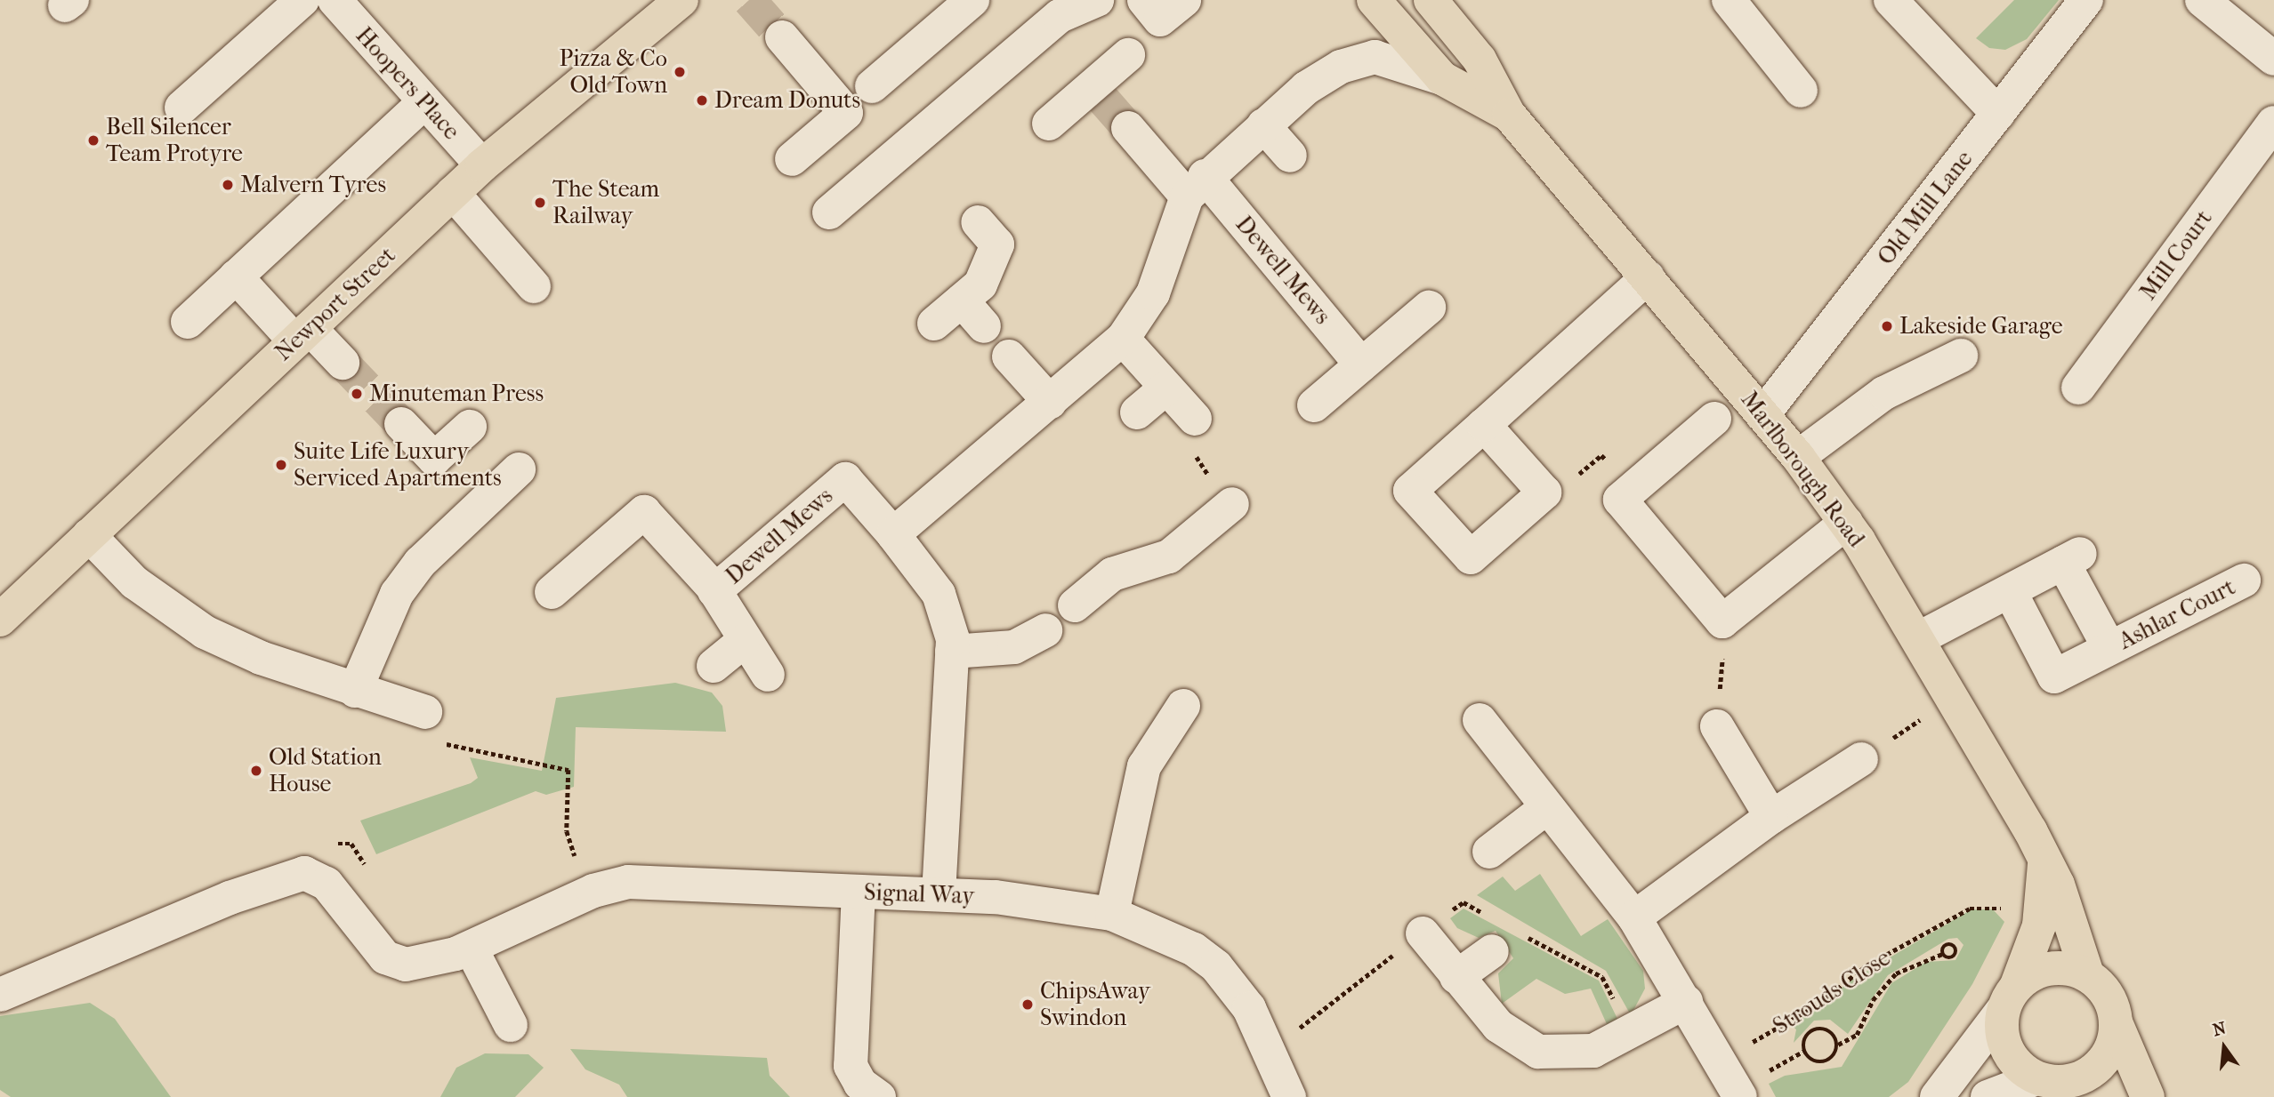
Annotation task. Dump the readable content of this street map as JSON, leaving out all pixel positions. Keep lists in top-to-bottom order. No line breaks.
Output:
{"streets":{"main road":["Newport Street","Marlborough Road"],"street":["Hoopers Place","Old Mill Lane","Mill Court","Dewell Mews","Ashlar Court","Signal Way"],"path":["Strouds Close"]},"crossings":[["Hoopers Place","Newport Street"],["Old Mill Lane","Marlborough Road"],["Dewell Mews","Signal Way"],["Marlborough Road","Ashlar Court"]],"places":["Pizza & Co Old Town","Dream Donuts","Bell Silencer Team Protyre","Malvern Tyres","The Steam Railway","Lakeside Garage","Minuteman Press","Suite Life Luxury Serviced Apartments","Old Station House","ChipsAway Swindon"],"north":"top"}
